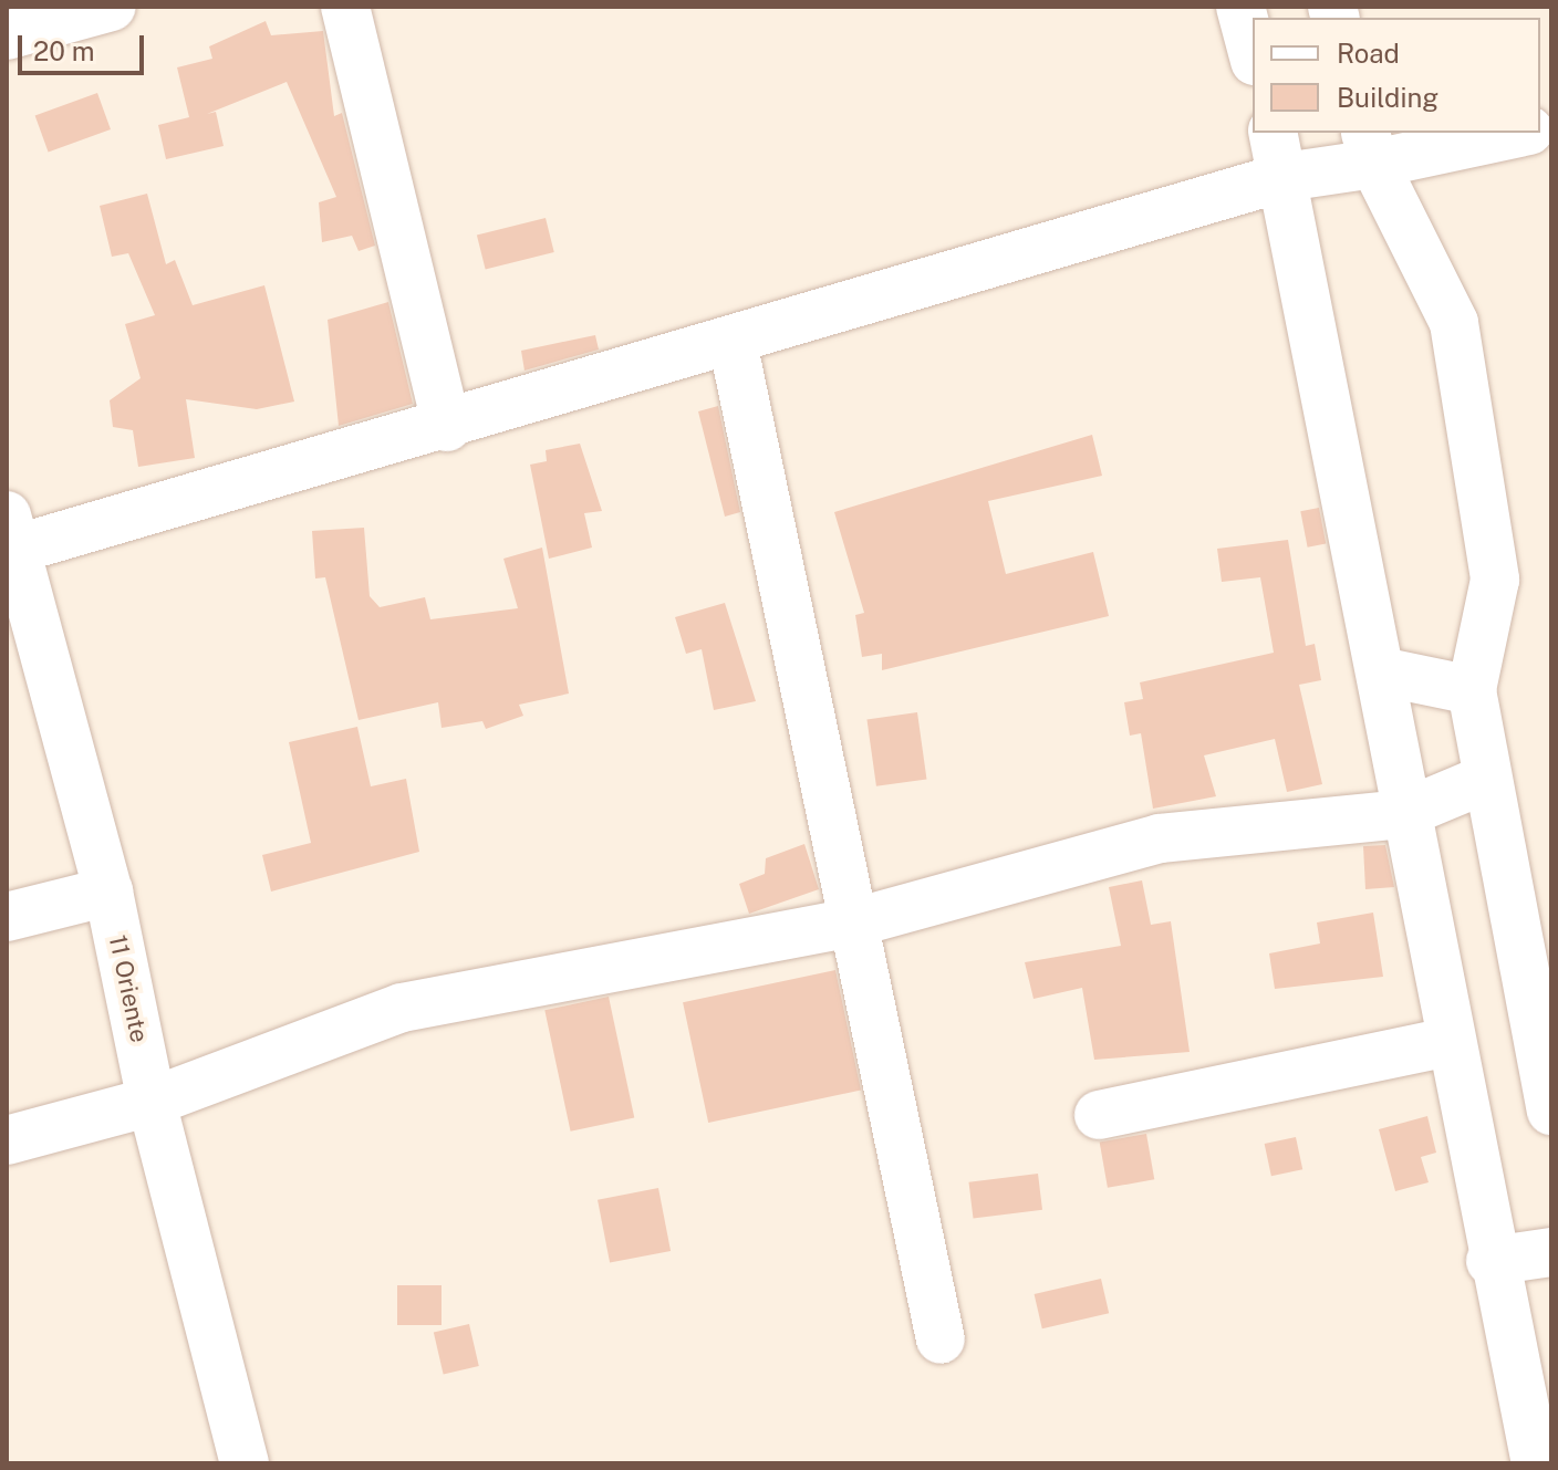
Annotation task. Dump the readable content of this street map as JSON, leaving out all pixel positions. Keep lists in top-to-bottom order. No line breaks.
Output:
{"streets":{"street":["11 Oriente"]},"legend":["Road","Building"],"scale_bar":"20 m"}
